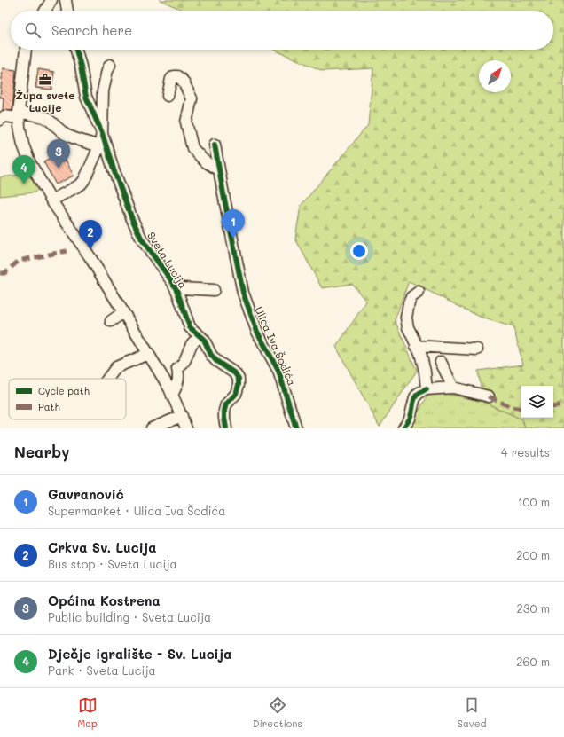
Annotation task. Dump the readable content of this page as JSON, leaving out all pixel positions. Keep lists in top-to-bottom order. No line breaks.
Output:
{"streets":{"street":["Sveta Lucija","Ulica Iva Šodića"]},"places":{"office":["Župa svete Lucije"]},"legend":["Cycle path","Path"],"north":"top right","page":{"search":"Search here","pins":["3","4","1","2"],"heading":["Nearby","4 results"],"list":[{"mark":"1","name":"Gavranović","note":"Supermarket · Ulica Iva Šodića","value":"100 m"},{"mark":"2","name":"Crkva Sv. Lucija","note":"Bus stop · Sveta Lucija","value":"200 m"},{"mark":"3","name":"Općina Kostrena","note":"Public building · Sveta Lucija","value":"230 m"},{"mark":"4","name":"Dječje igralište - Sv. Lucija","note":"Park · Sveta Lucija","value":"260 m"}],"nav":["Map","Directions","Saved"]}}
